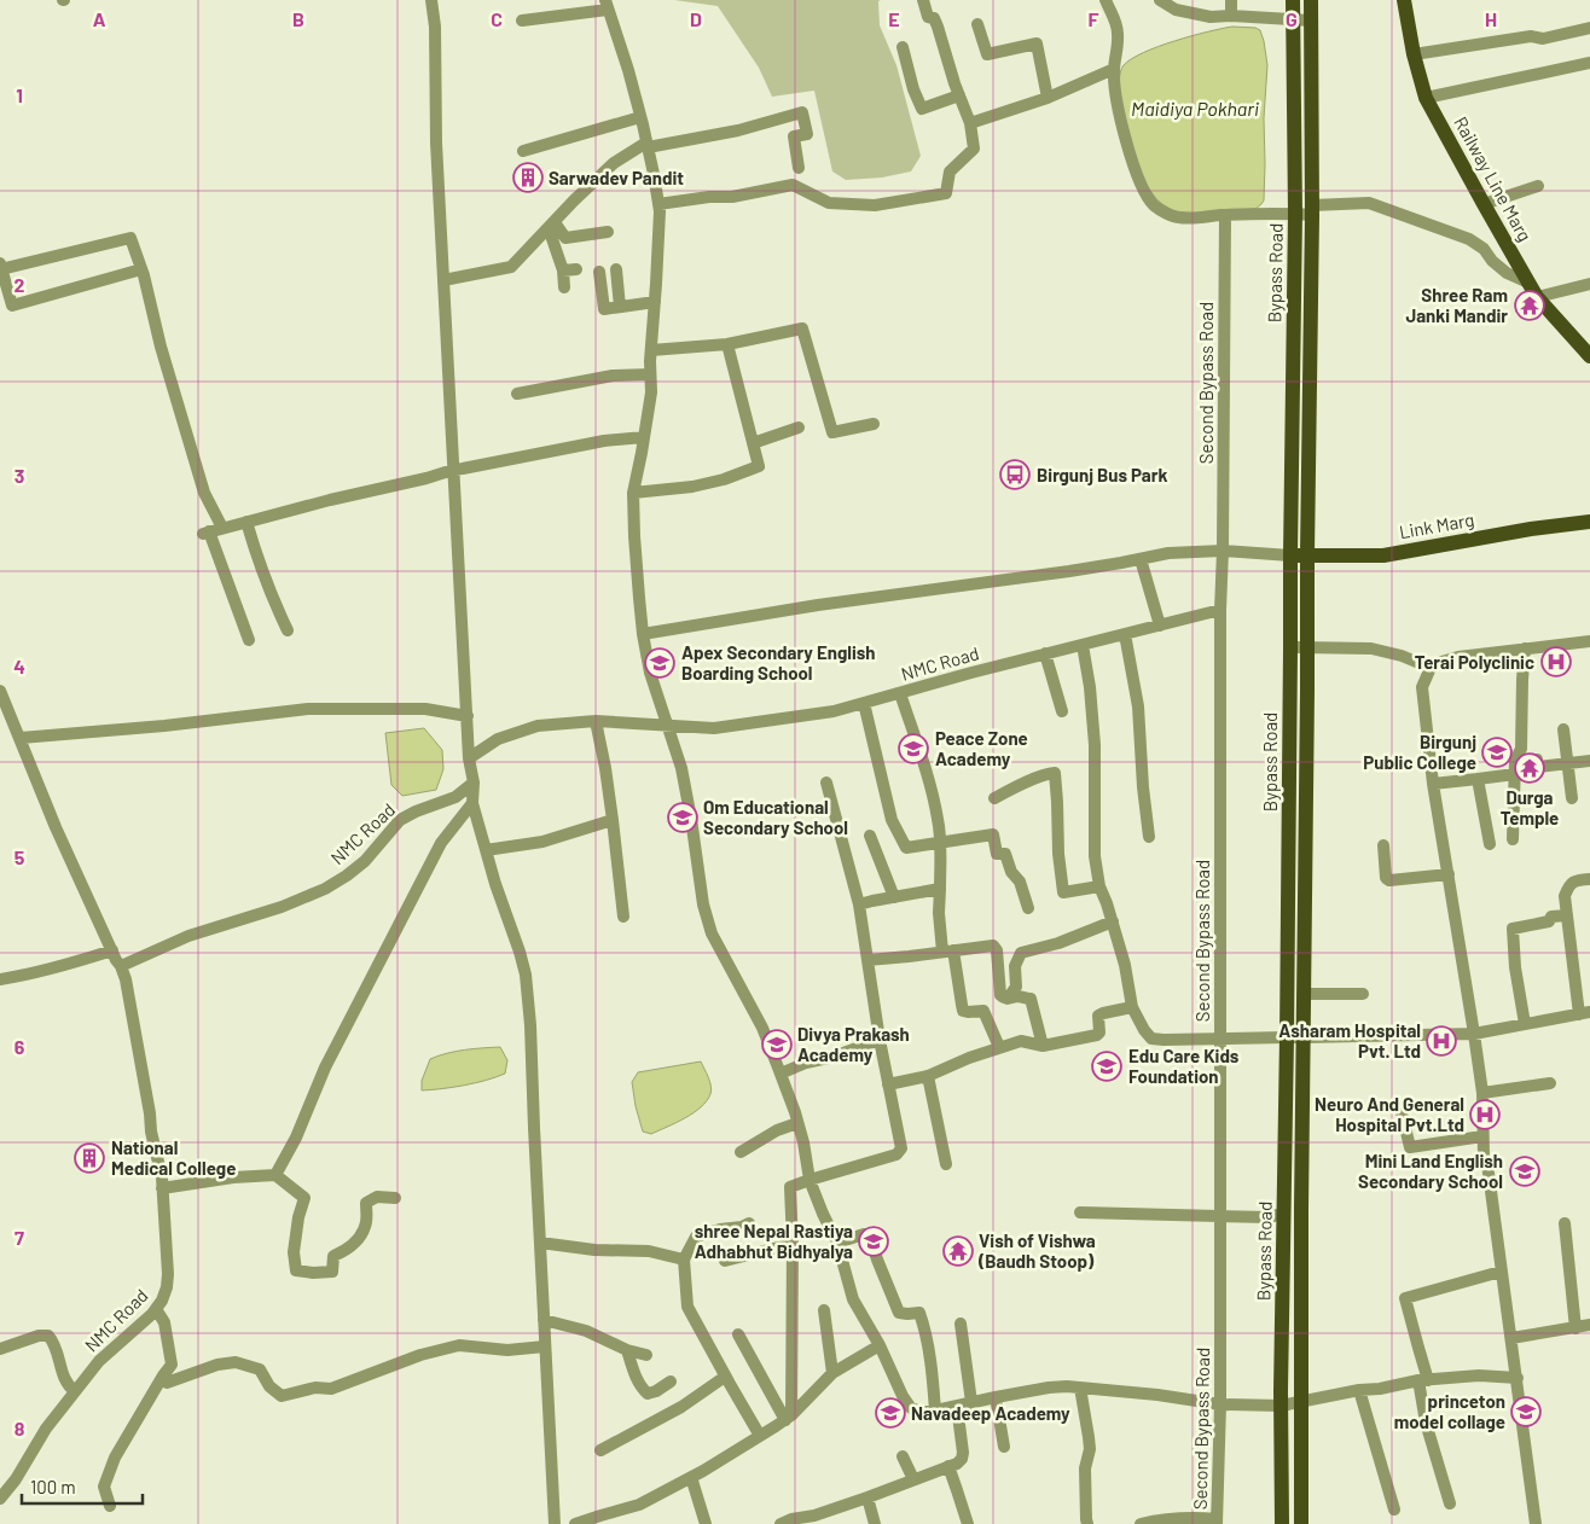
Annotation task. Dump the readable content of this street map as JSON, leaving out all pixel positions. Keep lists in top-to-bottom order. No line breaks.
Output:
{"streets":{"main road":["Railway Line Marg","Bypass Road","Link Marg"],"street":["Second Bypass Road","NMC Road"]},"crossings":[["Bypass Road","Link Marg"],["Second Bypass Road","NMC Road"]],"water":["Maidiya Pokhari"],"places":{"building":["Sarwadev Pandit","National Medical College"],"temple":["Shree Ram Janki Mandir","Durga Temple","Vish of Vishwa (Baudh Stoop)"],"bus stop":["Birgunj Bus Park"],"hospital":["Terai Polyclinic","Asharam Hospital Pvt. Ltd","Neuro And General Hospital Pvt.Ltd"],"school or university":["Apex Secondary English Boarding School","Peace Zone Academy","Birgunj Public College","Om Educational Secondary School","Divya Prakash Academy","Edu Care Kids Foundation","Mini Land English Secondary School","shree Nepal Rastiya Adhabhut Bidhyalya","princeton model collage","Navadeep Academy"]},"scale_bar":"100 m","grid":{"columns":["A","B","C","D","E","F","G","H"],"rows":["1","2","3","4","5","6","7","8"]}}
